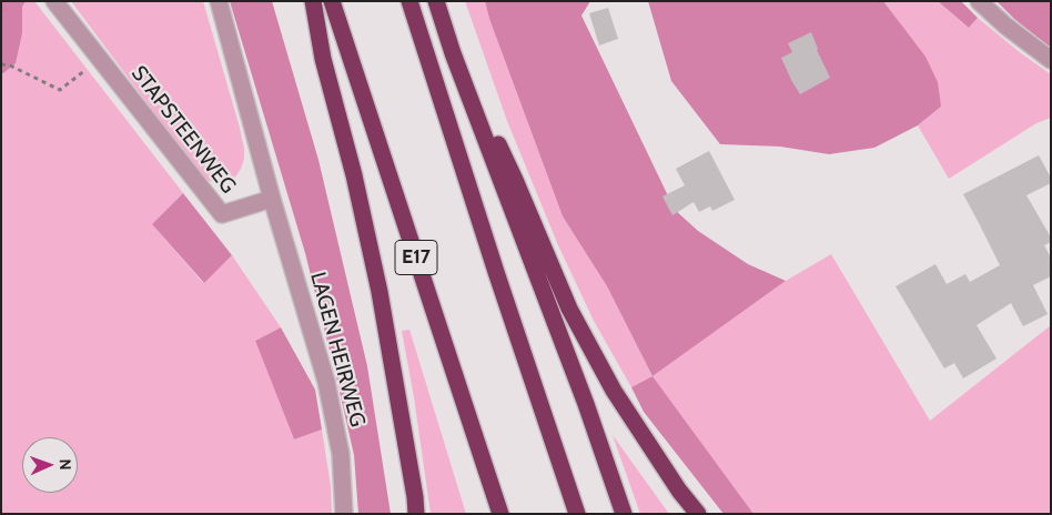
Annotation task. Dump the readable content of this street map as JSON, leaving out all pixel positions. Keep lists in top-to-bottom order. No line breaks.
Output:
{"streets":{"highway":["E17"],"street":["STAPSTEENWEG","LAGEN HEIRWEG"]},"crossings":[["STAPSTEENWEG","LAGEN HEIRWEG"]],"north":"right"}
